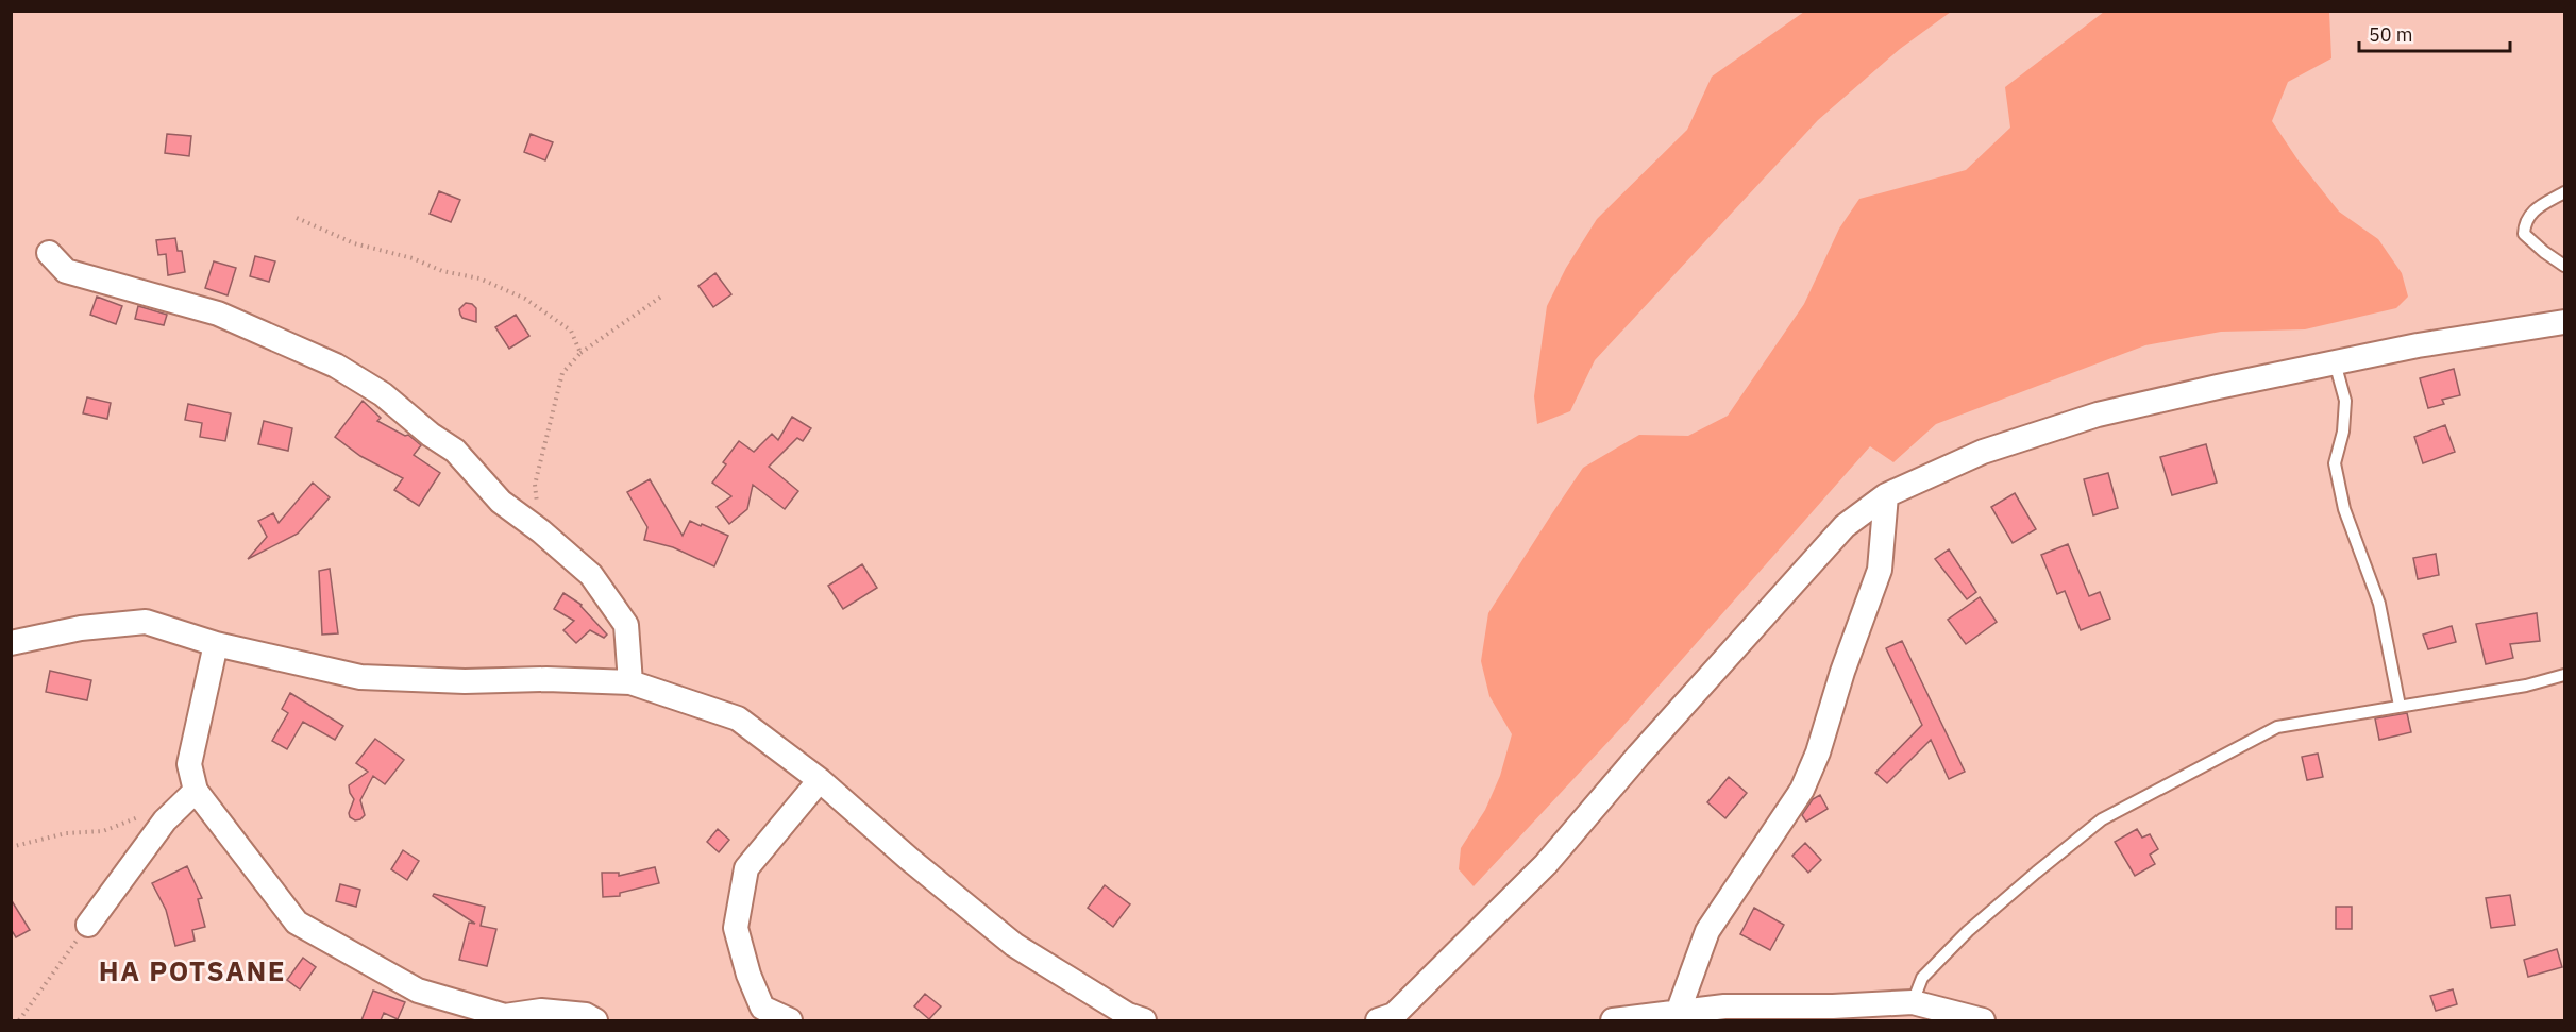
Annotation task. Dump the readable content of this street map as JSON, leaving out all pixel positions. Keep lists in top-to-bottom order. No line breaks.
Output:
{"districts":["HA POTSANE"],"scale_bar":"50 m"}
